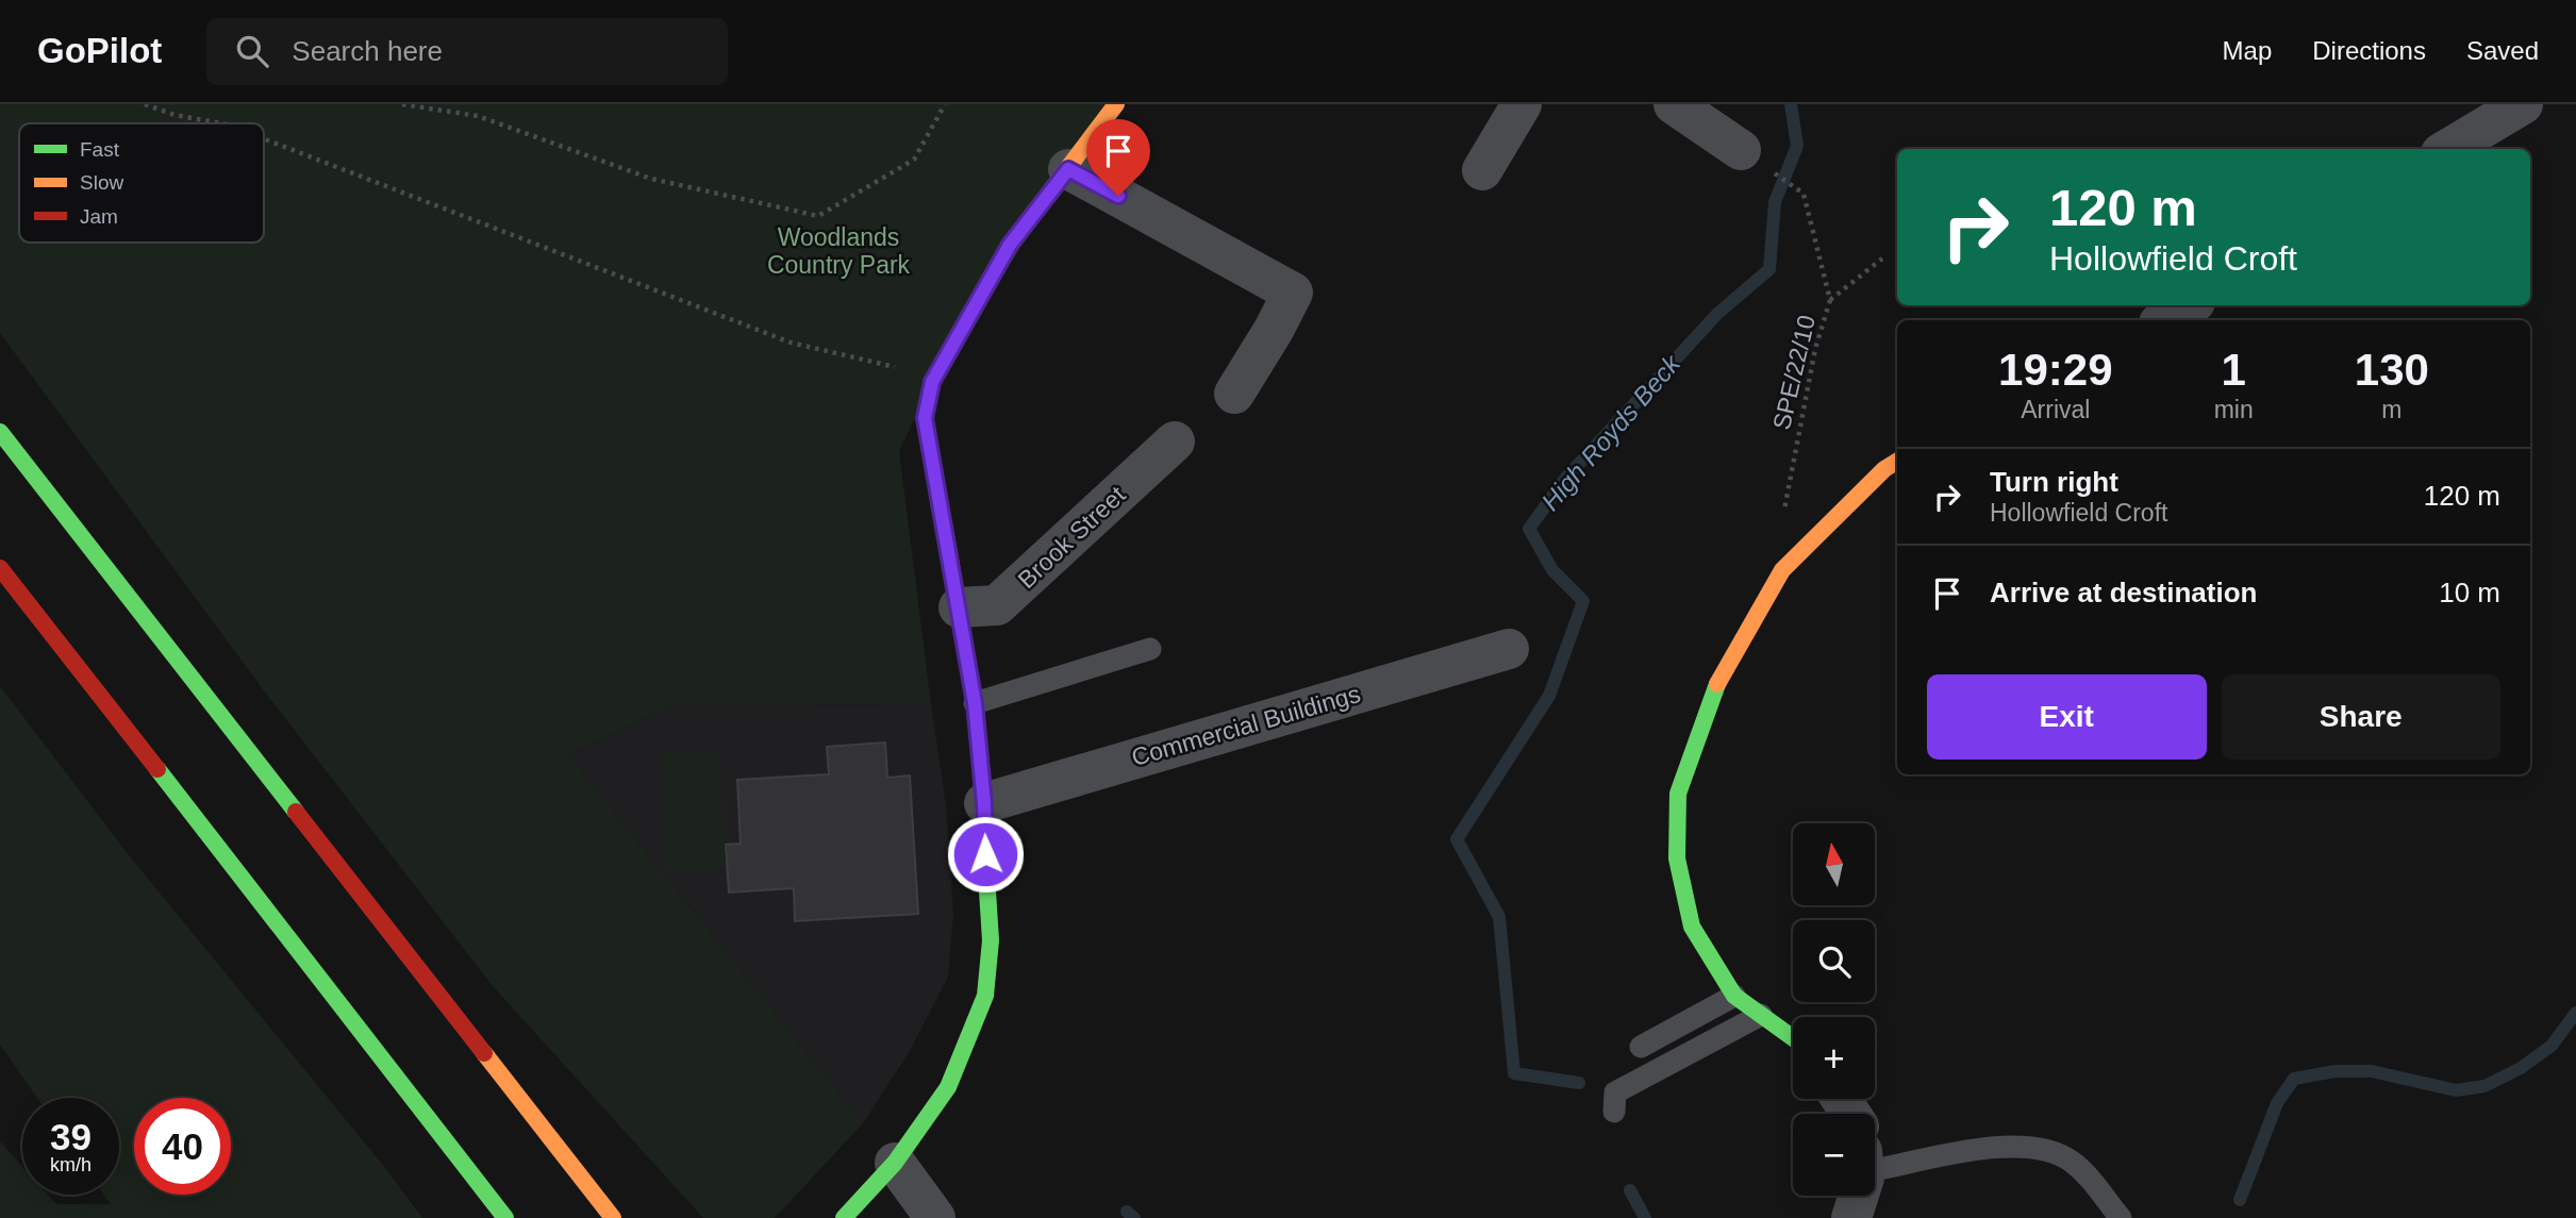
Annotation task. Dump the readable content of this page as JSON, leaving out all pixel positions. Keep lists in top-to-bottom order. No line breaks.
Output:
{"streets":{"street":["Brook Street","Commercial Buildings"],"path":["SPE/22/10"]},"water":["High Royds Beck"],"parks":["Woodlands Country Park"],"legend":["Fast","Slow","Jam"],"north":"top","page":{"header":"GoPilot","search":"Search here","nav":["Map","Directions","Saved"],"turn":["120 m","Hollowfield Croft"],"eta":["19:29","Arrival","1","min","130","m"],"list":[{"name":"Turn right","note":"Hollowfield Croft","value":"120 m"},{"name":"Arrive at destination","value":"10 m"}],"buttons":["Exit","Share"],"map_buttons":["+","−"],"speed":"39 km/h","limit":"40"}}
